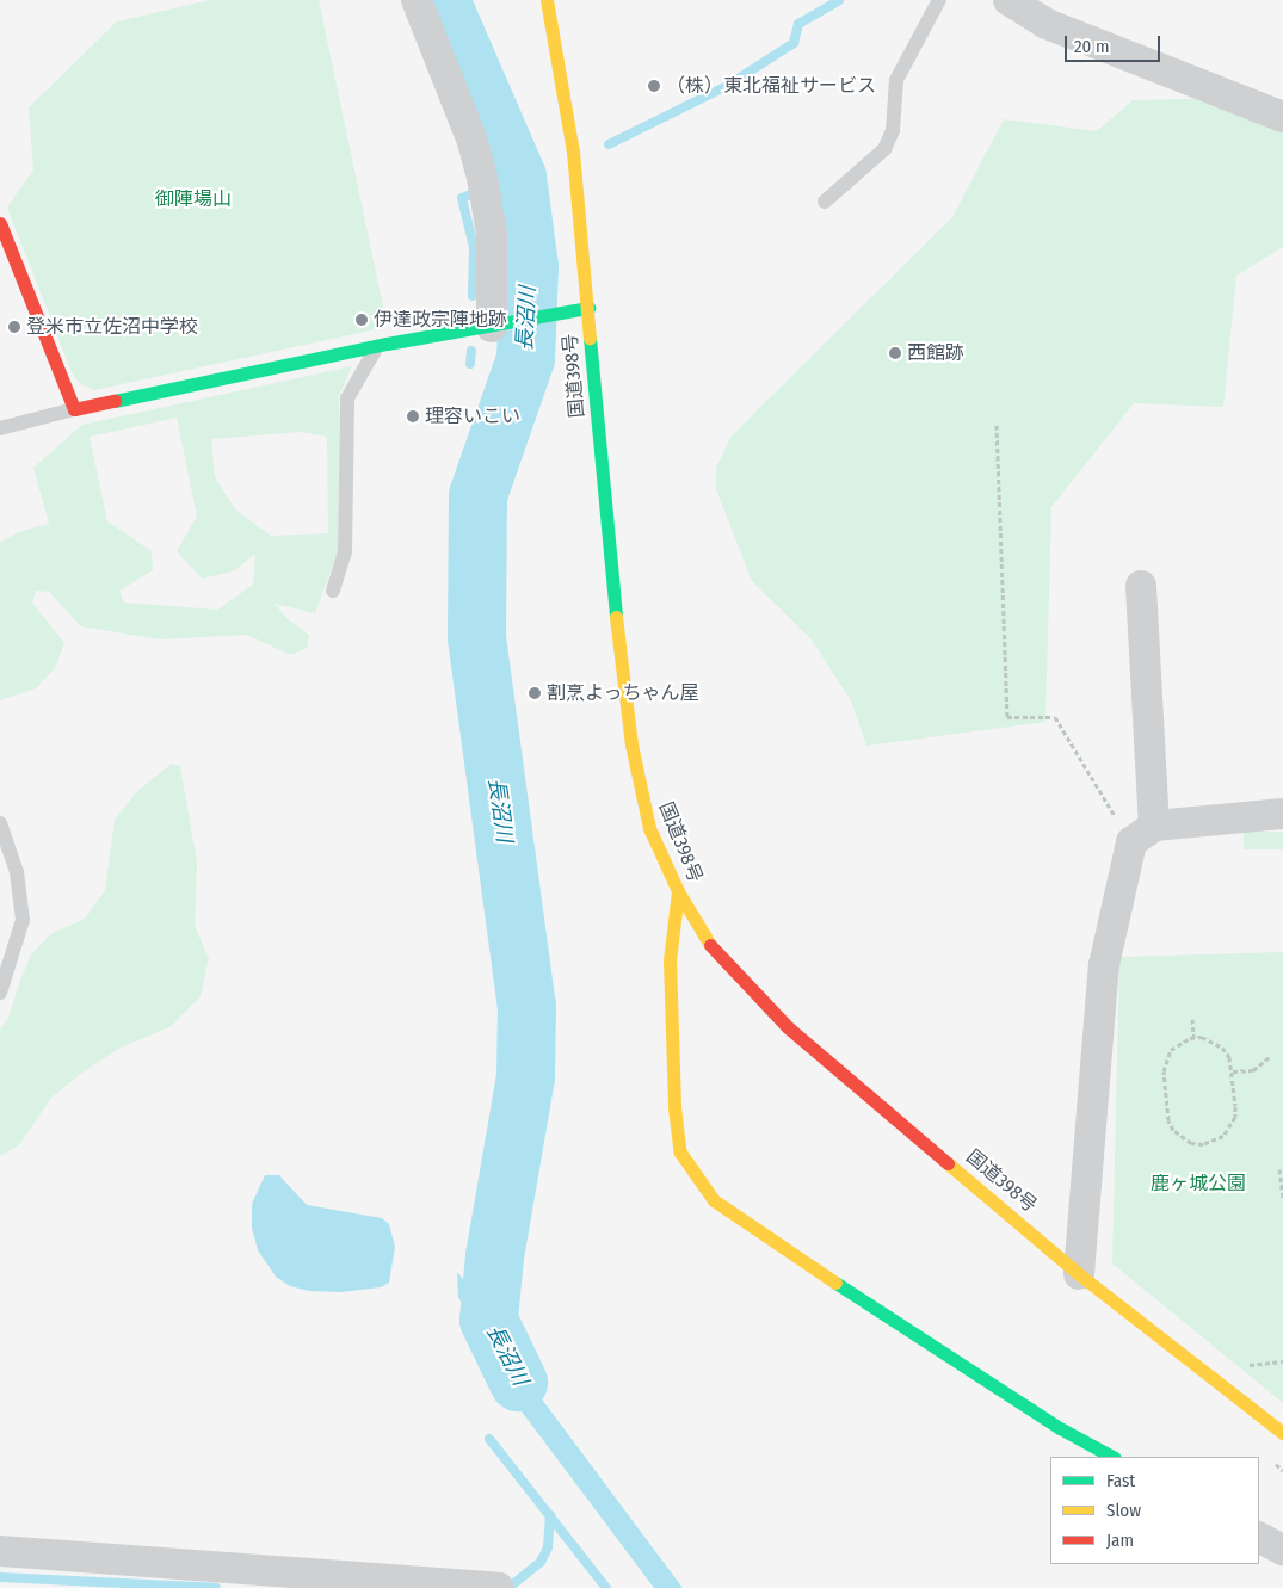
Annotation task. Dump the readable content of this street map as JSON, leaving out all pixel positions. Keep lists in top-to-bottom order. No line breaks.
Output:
{"streets":{"main road":["国道398号"]},"water":["長沼川"],"parks":["御陣場山","鹿ヶ城公園"],"places":["（株）東北福祉サービス","伊達政宗陣地跡","登米市立佐沼中学校","西館跡","理容いこい","割烹よっちゃん屋"],"legend":["Fast","Slow","Jam"],"scale_bar":"20 m"}
